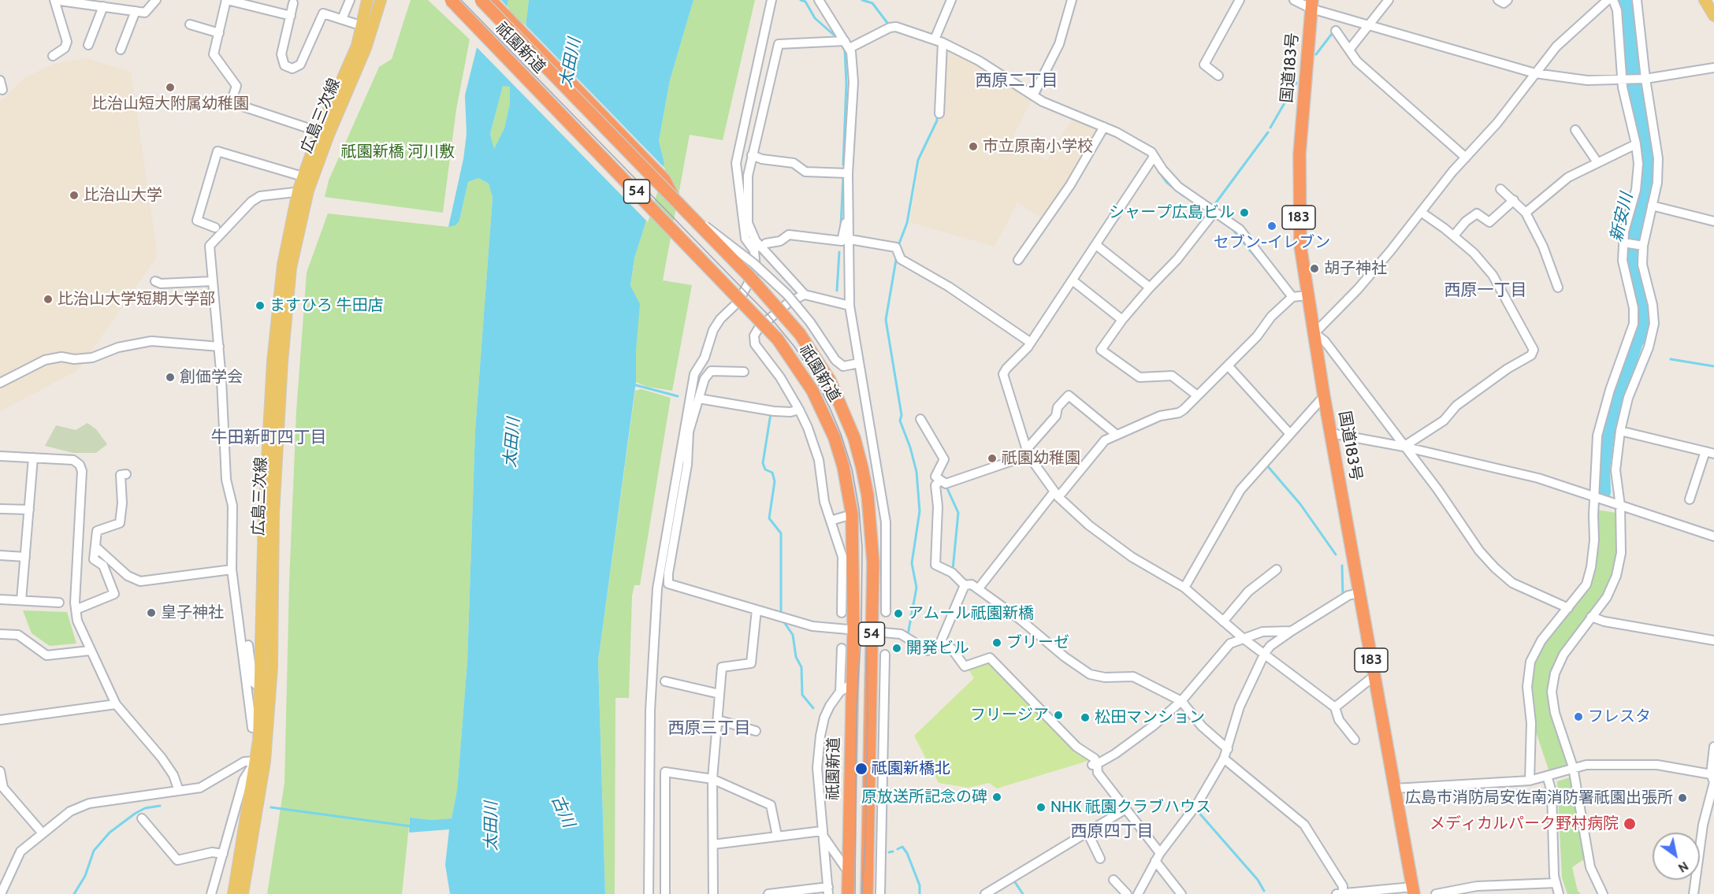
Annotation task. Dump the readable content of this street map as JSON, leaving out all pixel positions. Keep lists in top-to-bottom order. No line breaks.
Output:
{"streets":{"highway":["祇園新道","国道183号","54","183"],"main road":["広島三次線"]},"districts":["西原二丁目","西原一丁目","牛田新町四丁目","西原三丁目","西原四丁目"],"water":["太田川","新安川","古川"],"parks":["祇園新橋 河川敷"],"places":["比治山短大附属幼稚園","市立原南小学校","比治山大学","シャープ広島ビル","セブン-イレブン","胡子神社","比治山大学短期大学部","ますひろ 牛田店","創価学会","祇園幼稚園","皇子神社","アムール祇園新橋","ブリーゼ","開発ビル","フリージア","フレスタ","松田マンション","祗園新橋北","原放送所記念の碑","広島市消防局安佐南消防署祇園出張所","NHK 祇園クラブハウス","メディカルパーク野村病院"],"north":"bottom right"}
